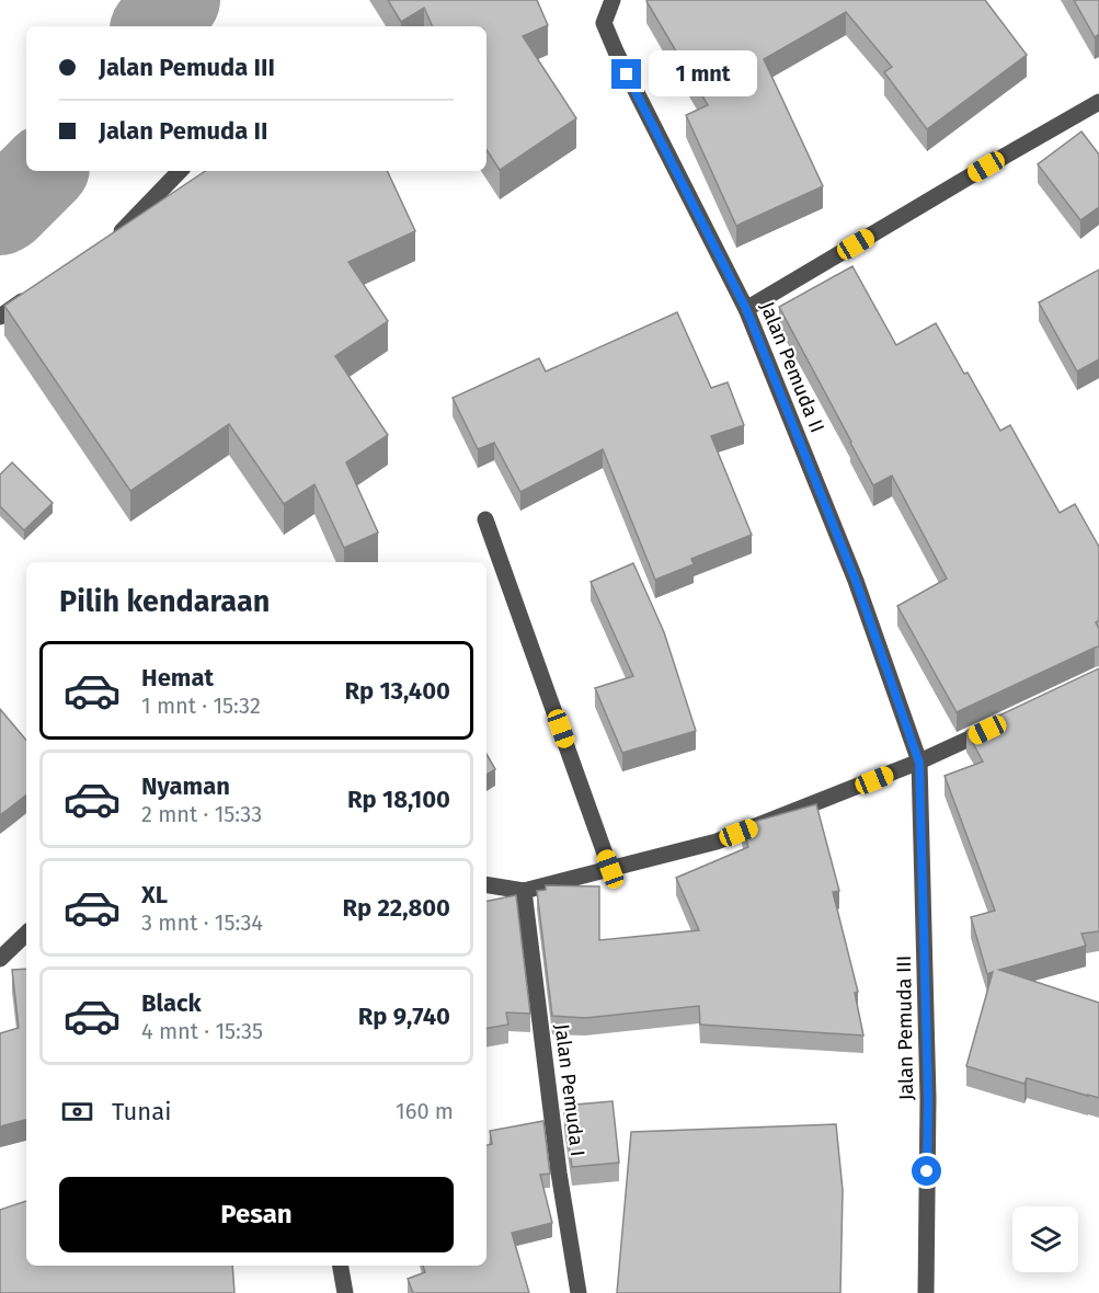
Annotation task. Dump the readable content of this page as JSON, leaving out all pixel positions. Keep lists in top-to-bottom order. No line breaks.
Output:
{"streets":{"street":["Jalan Pemuda II","Jalan Pemuda III","Jalan Pemuda I"]},"crossings":[["Jalan Pemuda II","Jalan Pemuda III"]],"page":{"banner":["Jalan Pemuda III","Jalan Pemuda II"],"bubble":"1 mnt","heading":"Pilih kendaraan","list":[{"name":"Hemat","note":"1 mnt · 15:32","value":"Rp 13,400"},{"name":"Nyaman","note":"2 mnt · 15:33","value":"Rp 18,100"},{"name":"XL","note":"3 mnt · 15:34","value":"Rp 22,800"},{"name":"Black","note":"4 mnt · 15:35","value":"Rp 9,740"}],"pay":["Tunai","160 m"],"buttons":"Pesan"}}
